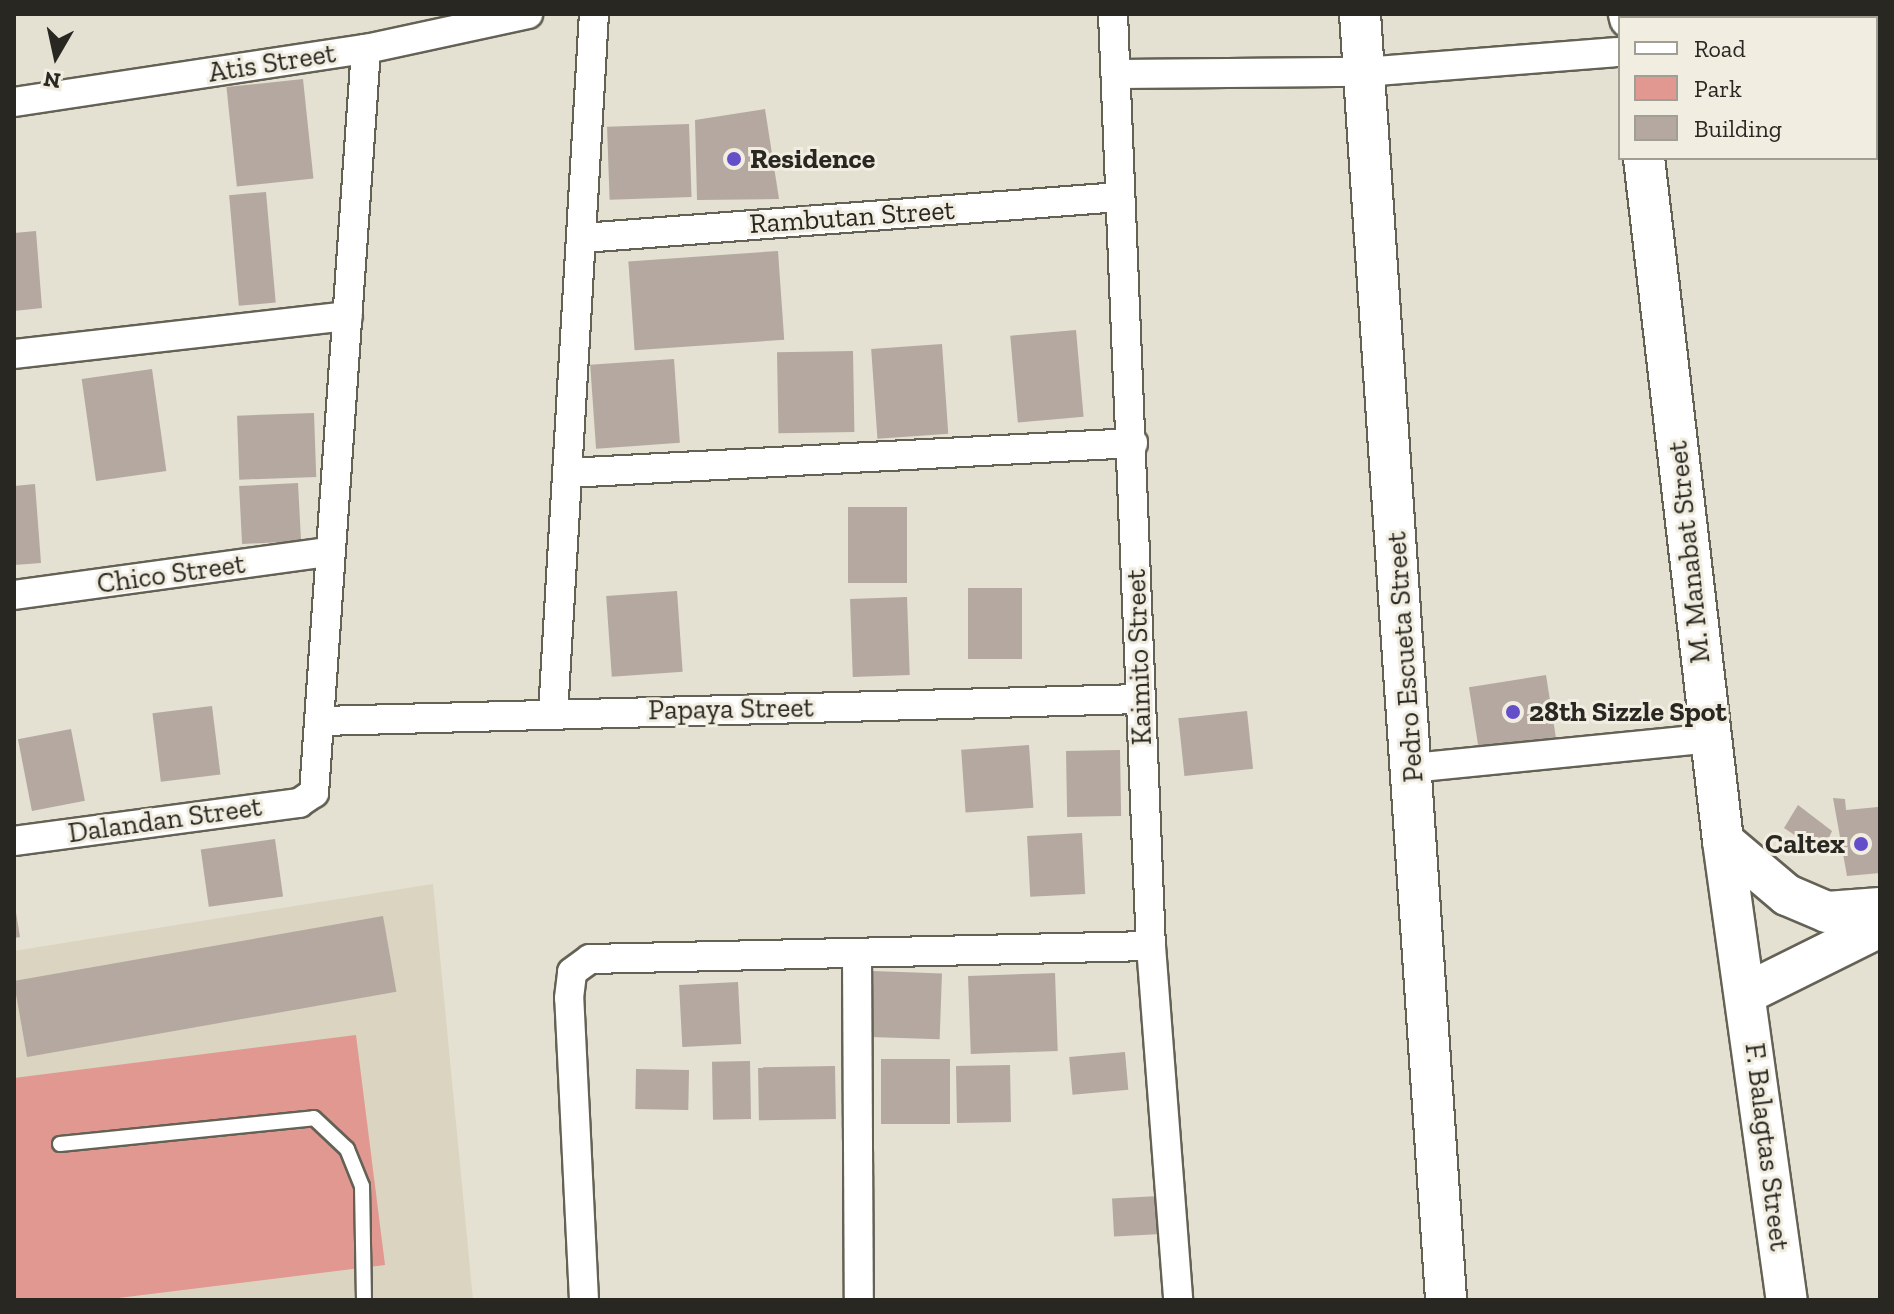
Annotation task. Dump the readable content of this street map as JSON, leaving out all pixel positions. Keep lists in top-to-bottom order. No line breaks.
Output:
{"streets":{"main road":["M. Manabat Street","Pedro Escueta Street","F. Balagtas Street"],"street":["Atis Street","Rambutan Street","Chico Street","Kaimito Street","Papaya Street","Dalandan Street"]},"crossings":[["Rambutan Street","Kaimito Street"],["M. Manabat Street","F. Balagtas Street"],["Kaimito Street","Papaya Street"],["Papaya Street","Dalandan Street"]],"places":["Residence","28th Sizzle Spot","Caltex"],"legend":["Road","Park","Building"],"north":"bottom"}
